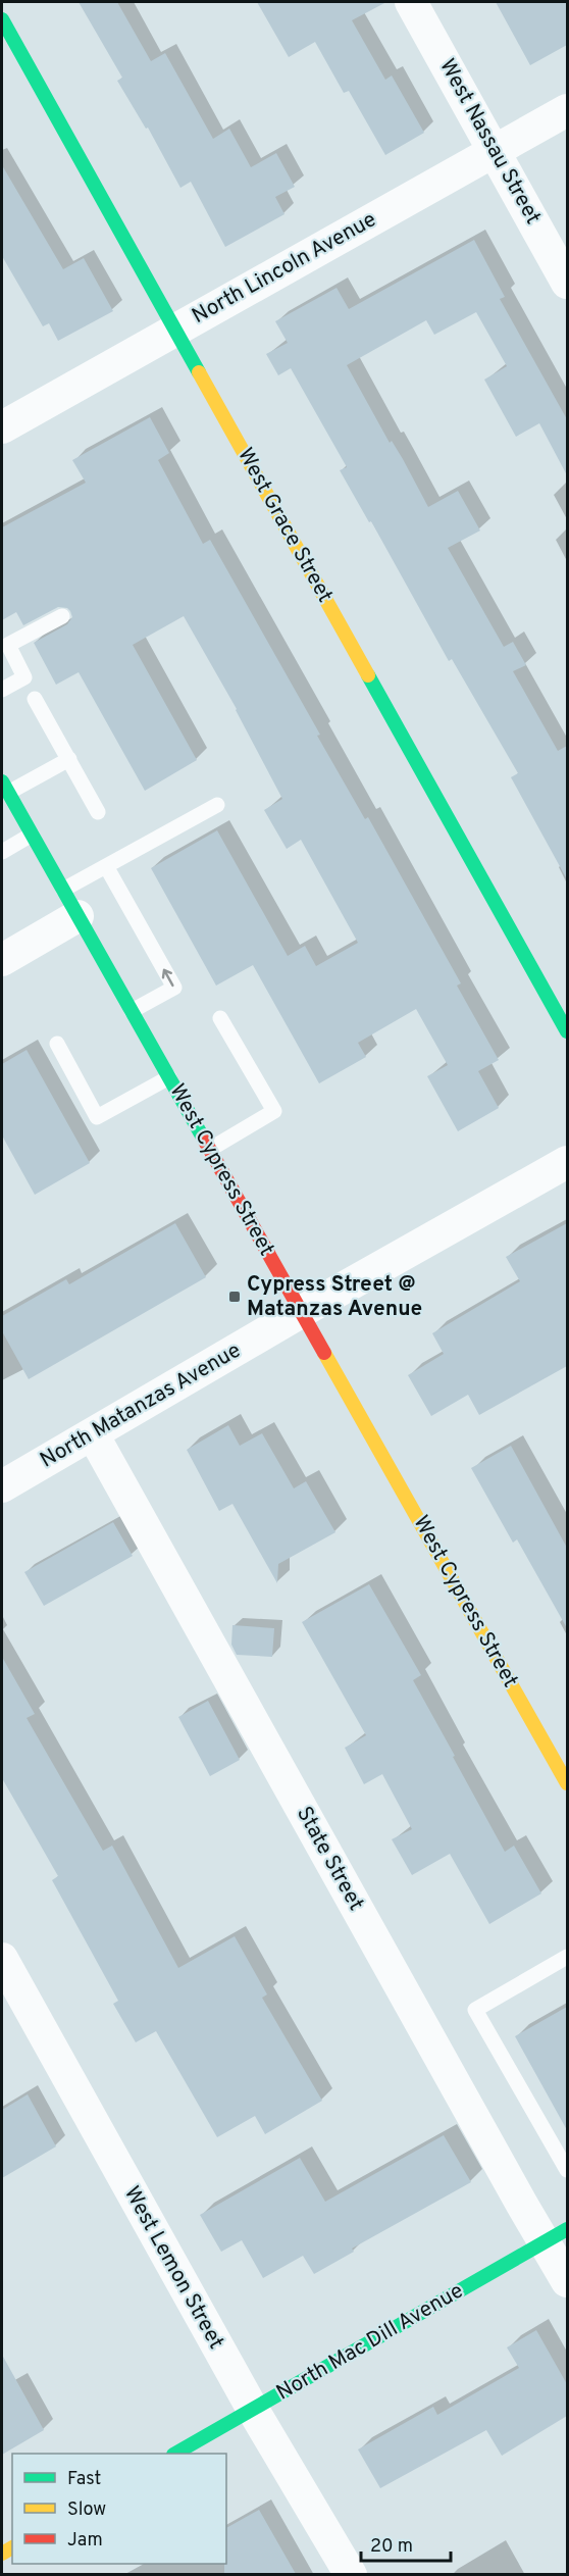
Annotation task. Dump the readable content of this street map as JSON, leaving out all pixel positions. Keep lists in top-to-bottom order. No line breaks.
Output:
{"streets":{"street":["West Nassau Street","North Lincoln Avenue","West Grace Street","West Cypress Street","North Matanzas Avenue","State Street","West Lemon Street","North Mac Dill Avenue"]},"crossings":[["West Nassau Street","North Lincoln Avenue"],["North Lincoln Avenue","West Grace Street"],["West Cypress Street","North Matanzas Avenue"],["North Matanzas Avenue","State Street"],["State Street","North Mac Dill Avenue"],["West Lemon Street","North Mac Dill Avenue"]],"places":{"transit":["Cypress Street @ Matanzas Avenue"]},"legend":["Fast","Slow","Jam"],"scale_bar":"20 m"}
